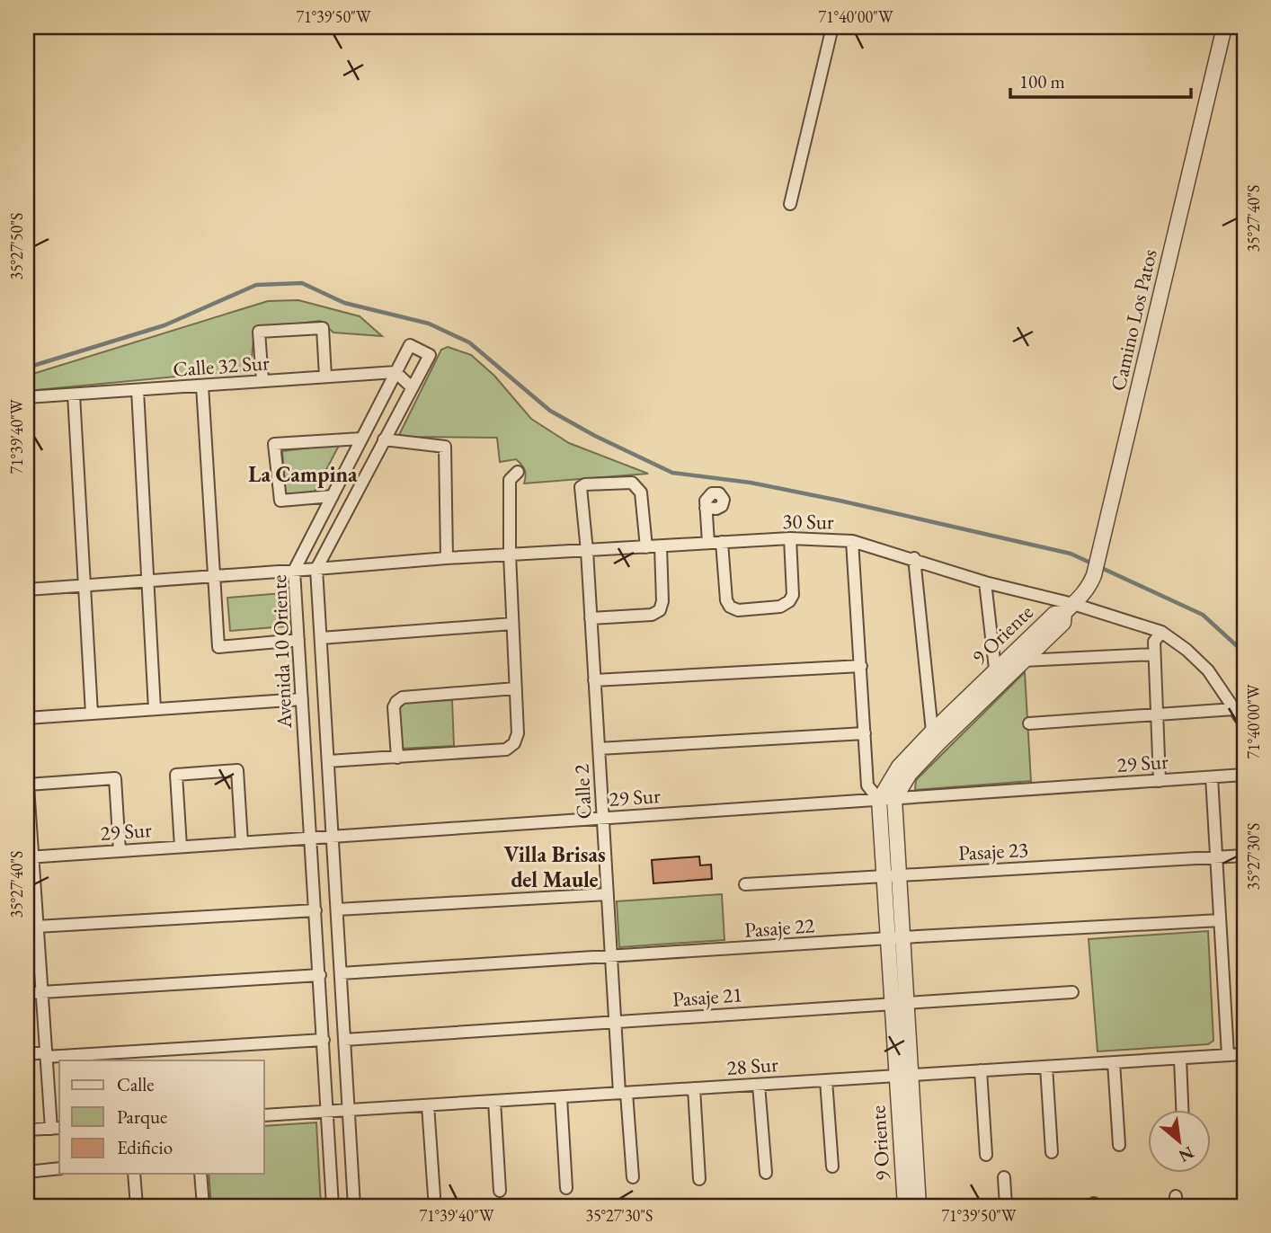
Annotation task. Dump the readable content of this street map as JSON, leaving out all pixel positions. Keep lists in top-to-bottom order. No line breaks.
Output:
{"streets":{"street":["Camino Los Patos","Calle 32 Sur","30 Sur","9 Oriente","Avenida 10 Oriente","29 Sur","Calle 2","Pasaje 23","Pasaje 22","Pasaje 21","28 Sur"]},"crossings":[["Camino Los Patos","30 Sur"],["Camino Los Patos","9 Oriente"],["Calle 32 Sur","Avenida 10 Oriente"],["30 Sur","9 Oriente"],["30 Sur","Avenida 10 Oriente"],["30 Sur","Calle 2"],["9 Oriente","29 Sur"],["9 Oriente","Pasaje 23"],["9 Oriente","Pasaje 22"],["9 Oriente","Pasaje 21"],["9 Oriente","28 Sur"],["Avenida 10 Oriente","29 Sur"],["Avenida 10 Oriente","Pasaje 22"],["Avenida 10 Oriente","Pasaje 21"],["Avenida 10 Oriente","28 Sur"],["29 Sur","Calle 2"],["Calle 2","Pasaje 22"],["Calle 2","Pasaje 21"],["Calle 2","28 Sur"]],"districts":["La Campina","Villa Brisas del Maule"],"legend":["Calle","Parque","Edificio"],"scale_bar":"100 m","north":"bottom right","coordinates":["71°39'50\"W","71°40'00\"W","35°27'40\"S","35°27'50\"S","71°39'40\"W","35°27'30\"S"]}
